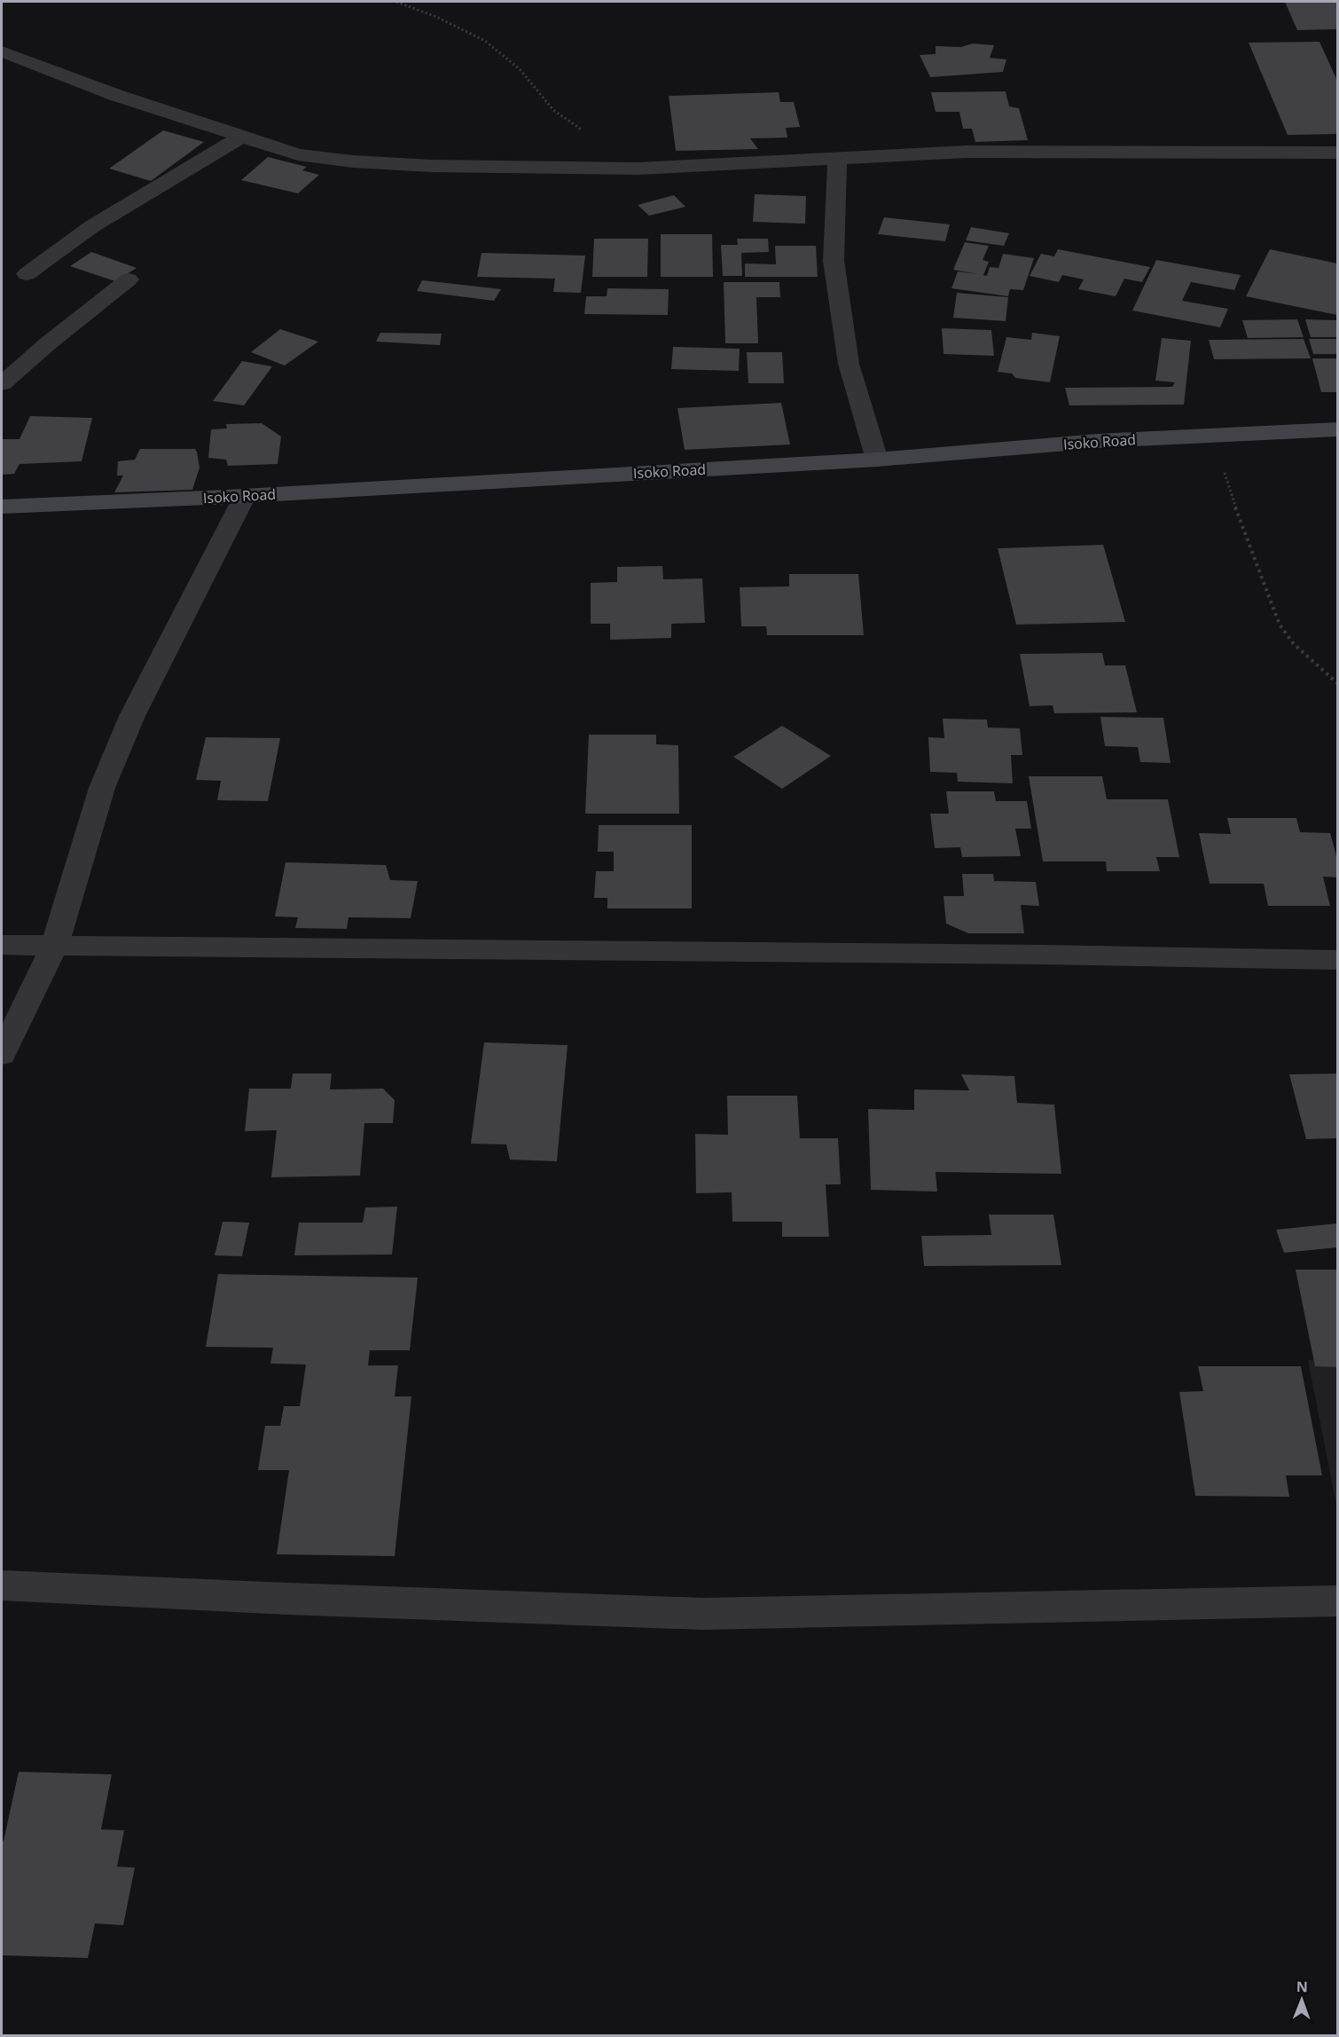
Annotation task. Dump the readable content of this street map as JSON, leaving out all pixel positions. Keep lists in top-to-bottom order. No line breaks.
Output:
{"streets":{"street":["Isoko Road"]},"north":"top"}
